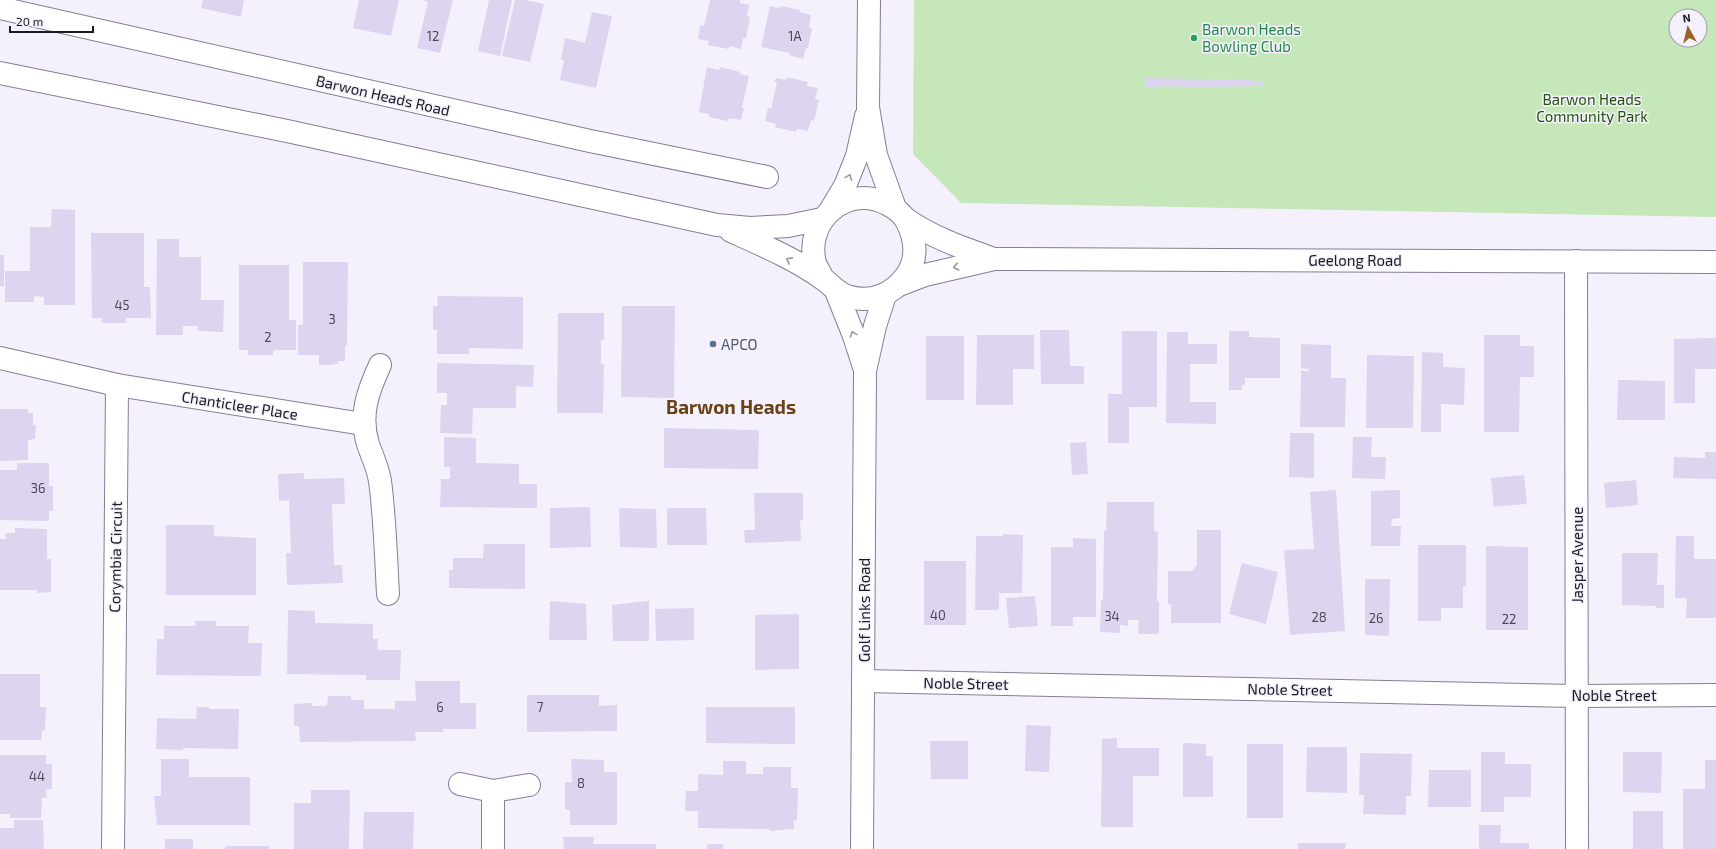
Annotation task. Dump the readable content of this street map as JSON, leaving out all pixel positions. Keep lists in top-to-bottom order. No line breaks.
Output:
{"streets":{"street":["Barwon Heads Road","Geelong Road","Chanticleer Place","Jasper Avenue","Corymbia Circuit","Golf Links Road","Noble Street"]},"crossings":[["Geelong Road","Jasper Avenue"],["Geelong Road","Golf Links Road"],["Chanticleer Place","Corymbia Circuit"],["Jasper Avenue","Noble Street"],["Golf Links Road","Noble Street"]],"districts":["Barwon Heads"],"parks":["Barwon Heads Community Park"],"places":["Barwon Heads Bowling Club","APCO"],"house_numbers":["12","1A","45","3","2","36","40","34","28","26","22","6","7","44","8"],"scale_bar":"20 m","north":"top"}
